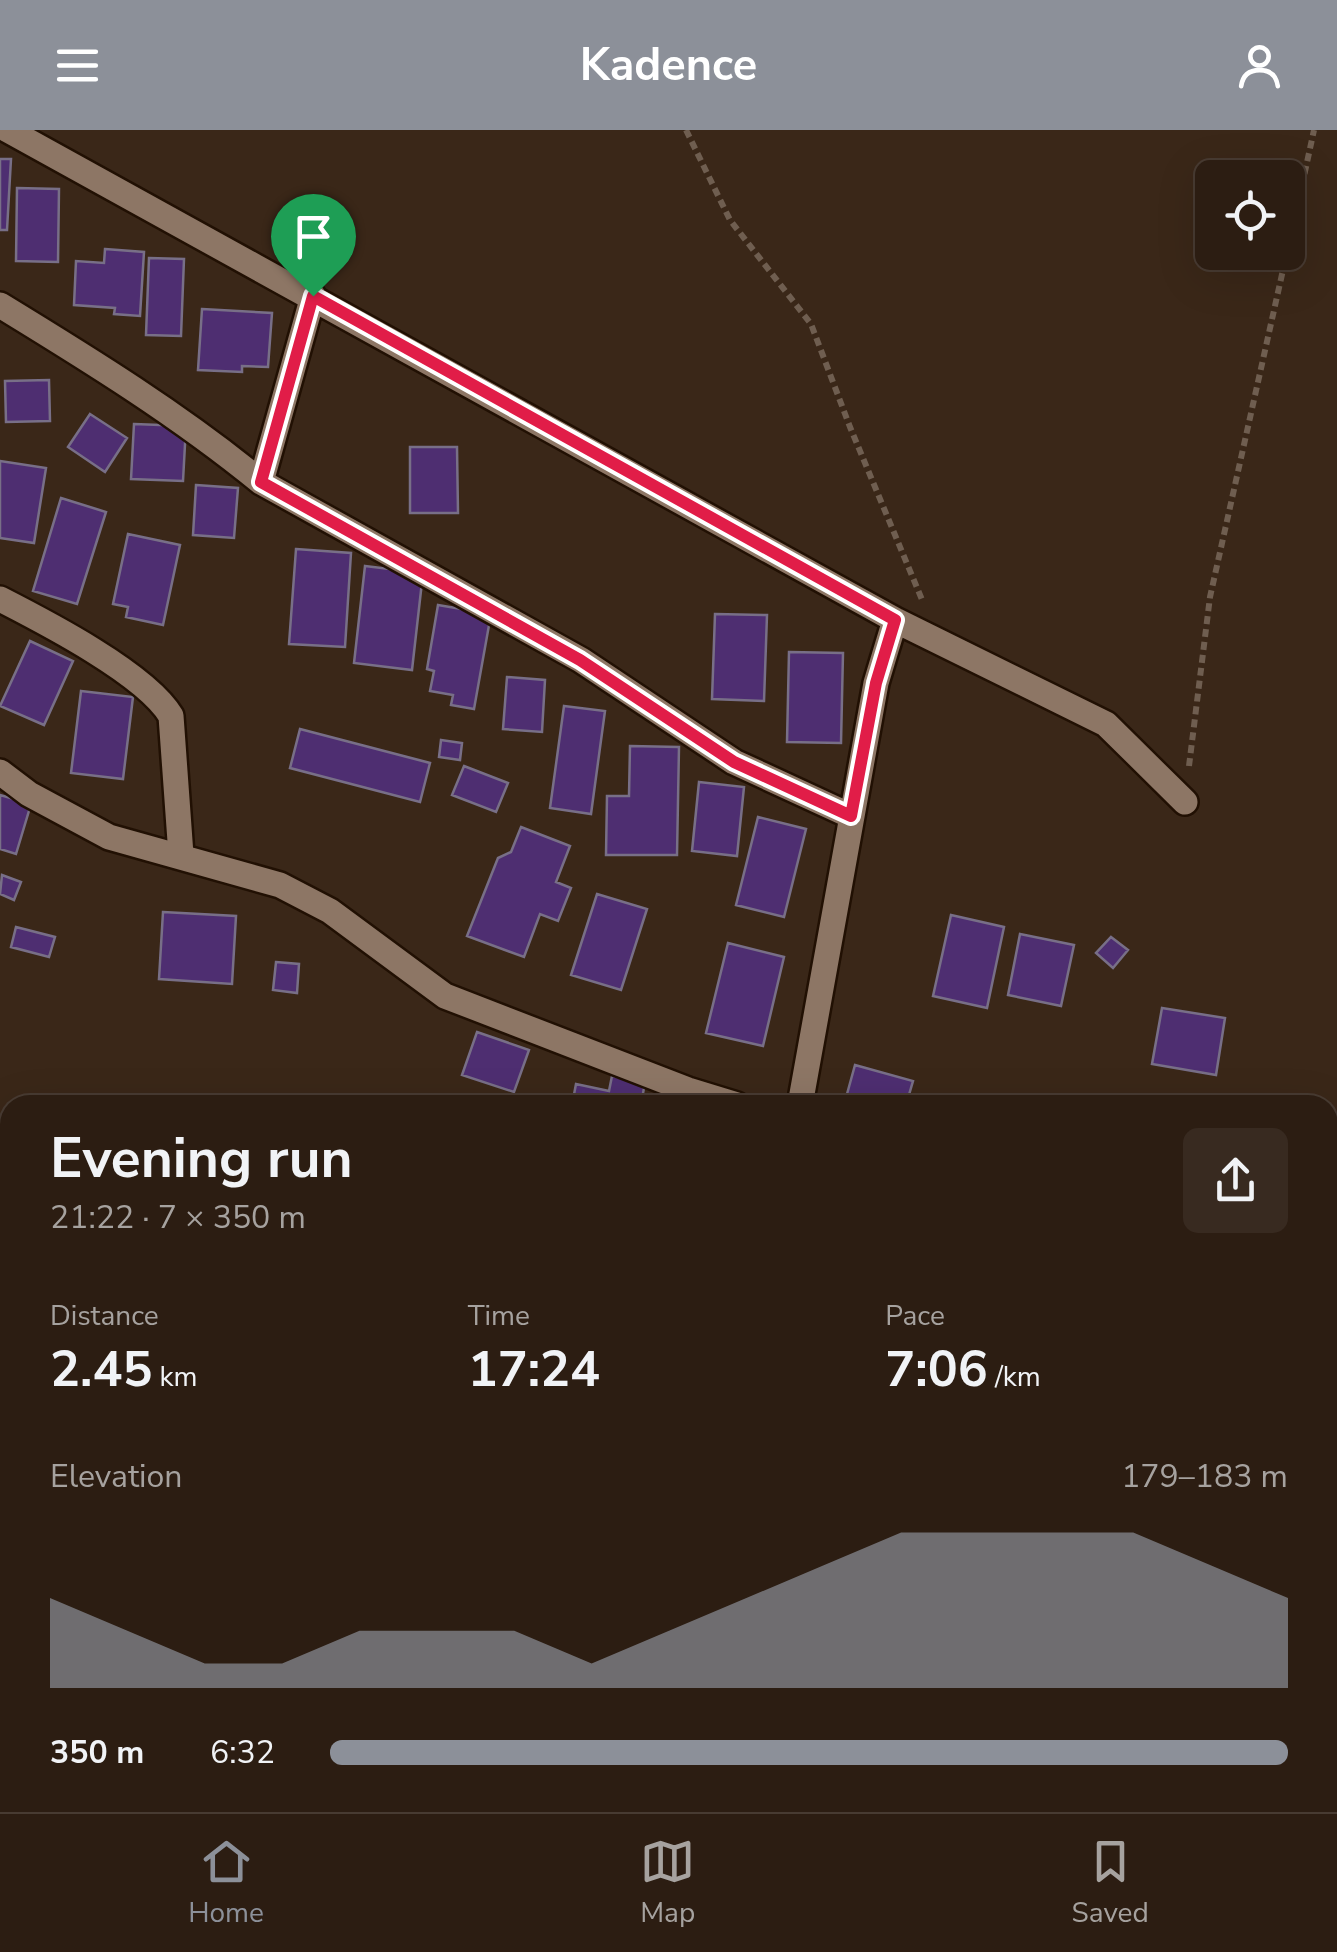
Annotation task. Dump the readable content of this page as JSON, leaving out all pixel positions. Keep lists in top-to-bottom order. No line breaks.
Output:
{"page":{"header":"Kadence","heading":["Evening run","21:22 · 7 × 350 m"],"stats":[["Distance","2.45 km"],["Time","17:24"],["Pace","7:06 /km"]],"chart":["Elevation","179–183 m"],"list":[{"name":"350 m","note":"6:32"}],"tabs":["Home","Map","Saved"]}}
